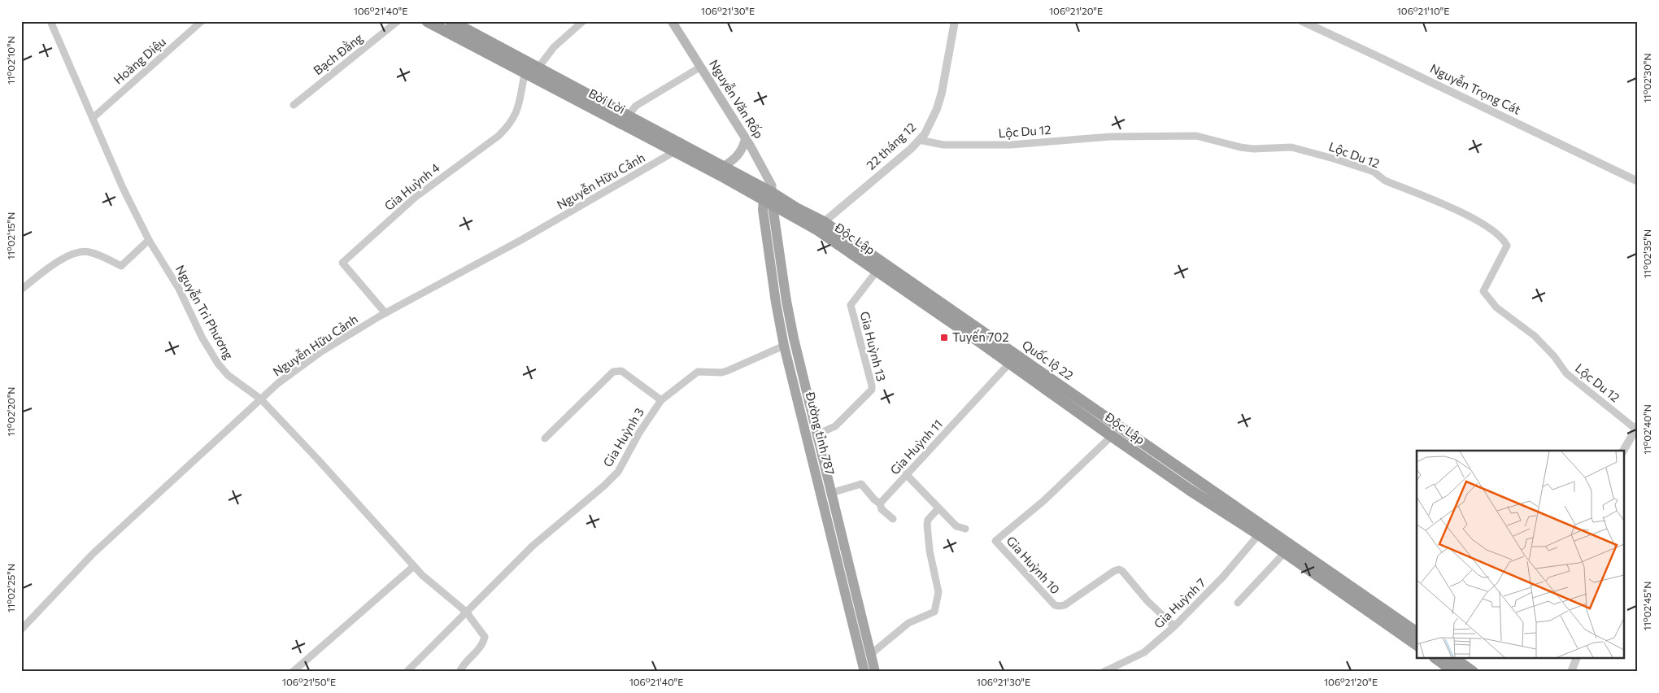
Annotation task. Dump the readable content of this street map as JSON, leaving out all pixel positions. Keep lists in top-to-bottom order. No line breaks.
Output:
{"streets":{"highway":["Bời Lời","Độc Lập","Quốc lộ 22"],"main road":["Nguyễn Văn Rốp","Đường tỉnh 787"],"street":["Bạch Đằng","Hoàng Diệu","Nguyễn Trọng Cát","Lộc Du 12","22 tháng 12","Nguyễn Hữu Cảnh","Gia Huỳnh 4","Nguyễn Tri Phương","Gia Huỳnh 13","Gia Huỳnh 3","Gia Huỳnh 11","Gia Huỳnh 10","Gia Huỳnh 7"]},"crossings":[["Hoàng Diệu","Nguyễn Tri Phương"],["Nguyễn Văn Rốp","Bời Lời"],["Nguyễn Văn Rốp","Quốc lộ 22"],["Nguyễn Văn Rốp","Đường tỉnh 787"],["Bời Lời","Nguyễn Hữu Cảnh"],["Bời Lời","Gia Huỳnh 4"],["Bời Lời","Quốc lộ 22"],["Bời Lời","Đường tỉnh 787"],["Lộc Du 12","22 tháng 12"],["22 tháng 12","Độc Lập"],["22 tháng 12","Quốc lộ 22"],["Nguyễn Hữu Cảnh","Gia Huỳnh 4"],["Nguyễn Hữu Cảnh","Nguyễn Tri Phương"],["Độc Lập","Gia Huỳnh 13"],["Độc Lập","Quốc lộ 22"],["Độc Lập","Gia Huỳnh 11"],["Độc Lập","Gia Huỳnh 10"],["Độc Lập","Gia Huỳnh 7"],["Nguyễn Tri Phương","Gia Huỳnh 3"],["Gia Huỳnh 13","Đường tỉnh 787"],["Quốc lộ 22","Đường tỉnh 787"],["Quốc lộ 22","Gia Huỳnh 7"],["Đường tỉnh 787","Gia Huỳnh 3"],["Gia Huỳnh 10","Gia Huỳnh 7"]],"places":{"transit":["Tuyến 702"]},"coordinates":["106°21'40\"E","106°21'30\"E","106°21'20\"E","106°21'10\"E","11°02'10\"N","11°02'30\"N","11°02'15\"N","11°02'35\"N","11°02'20\"N","11°02'40\"N","11°02'25\"N","11°02'45\"N","106°21'50\"E"]}
